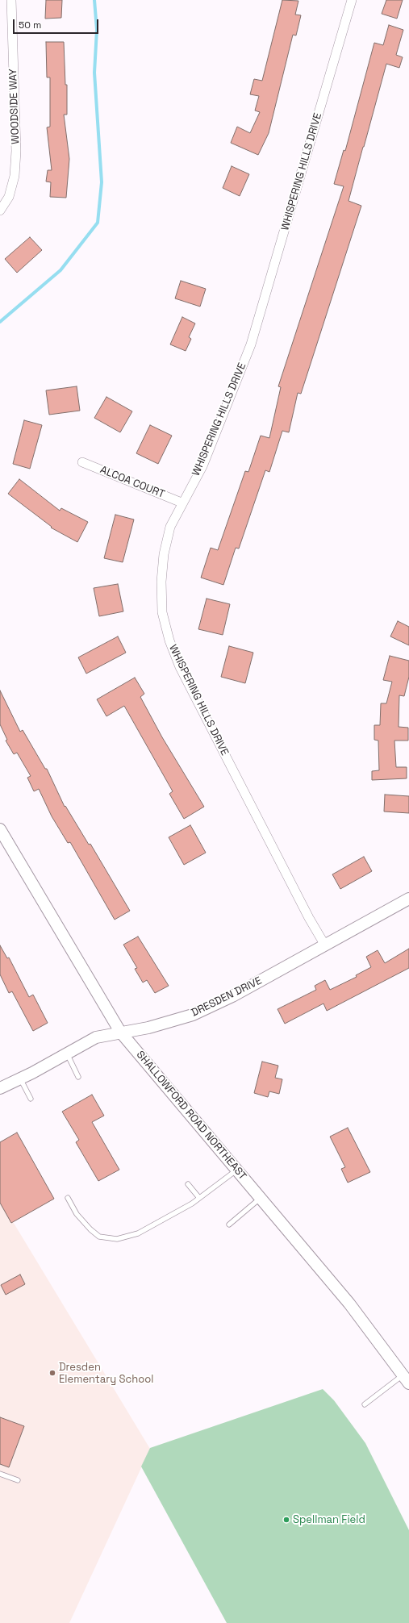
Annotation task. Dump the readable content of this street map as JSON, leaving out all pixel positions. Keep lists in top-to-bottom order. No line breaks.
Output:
{"streets":{"street":["WOODSIDE WAY","WHISPERING HILLS DRIVE","ALCOA COURT","DRESDEN DRIVE","SHALLOWFORD ROAD NORTHEAST"]},"crossings":[["WHISPERING HILLS DRIVE","ALCOA COURT"],["WHISPERING HILLS DRIVE","DRESDEN DRIVE"],["DRESDEN DRIVE","SHALLOWFORD ROAD NORTHEAST"]],"places":["Dresden Elementary School","Spellman Field"],"scale_bar":"50 m"}
